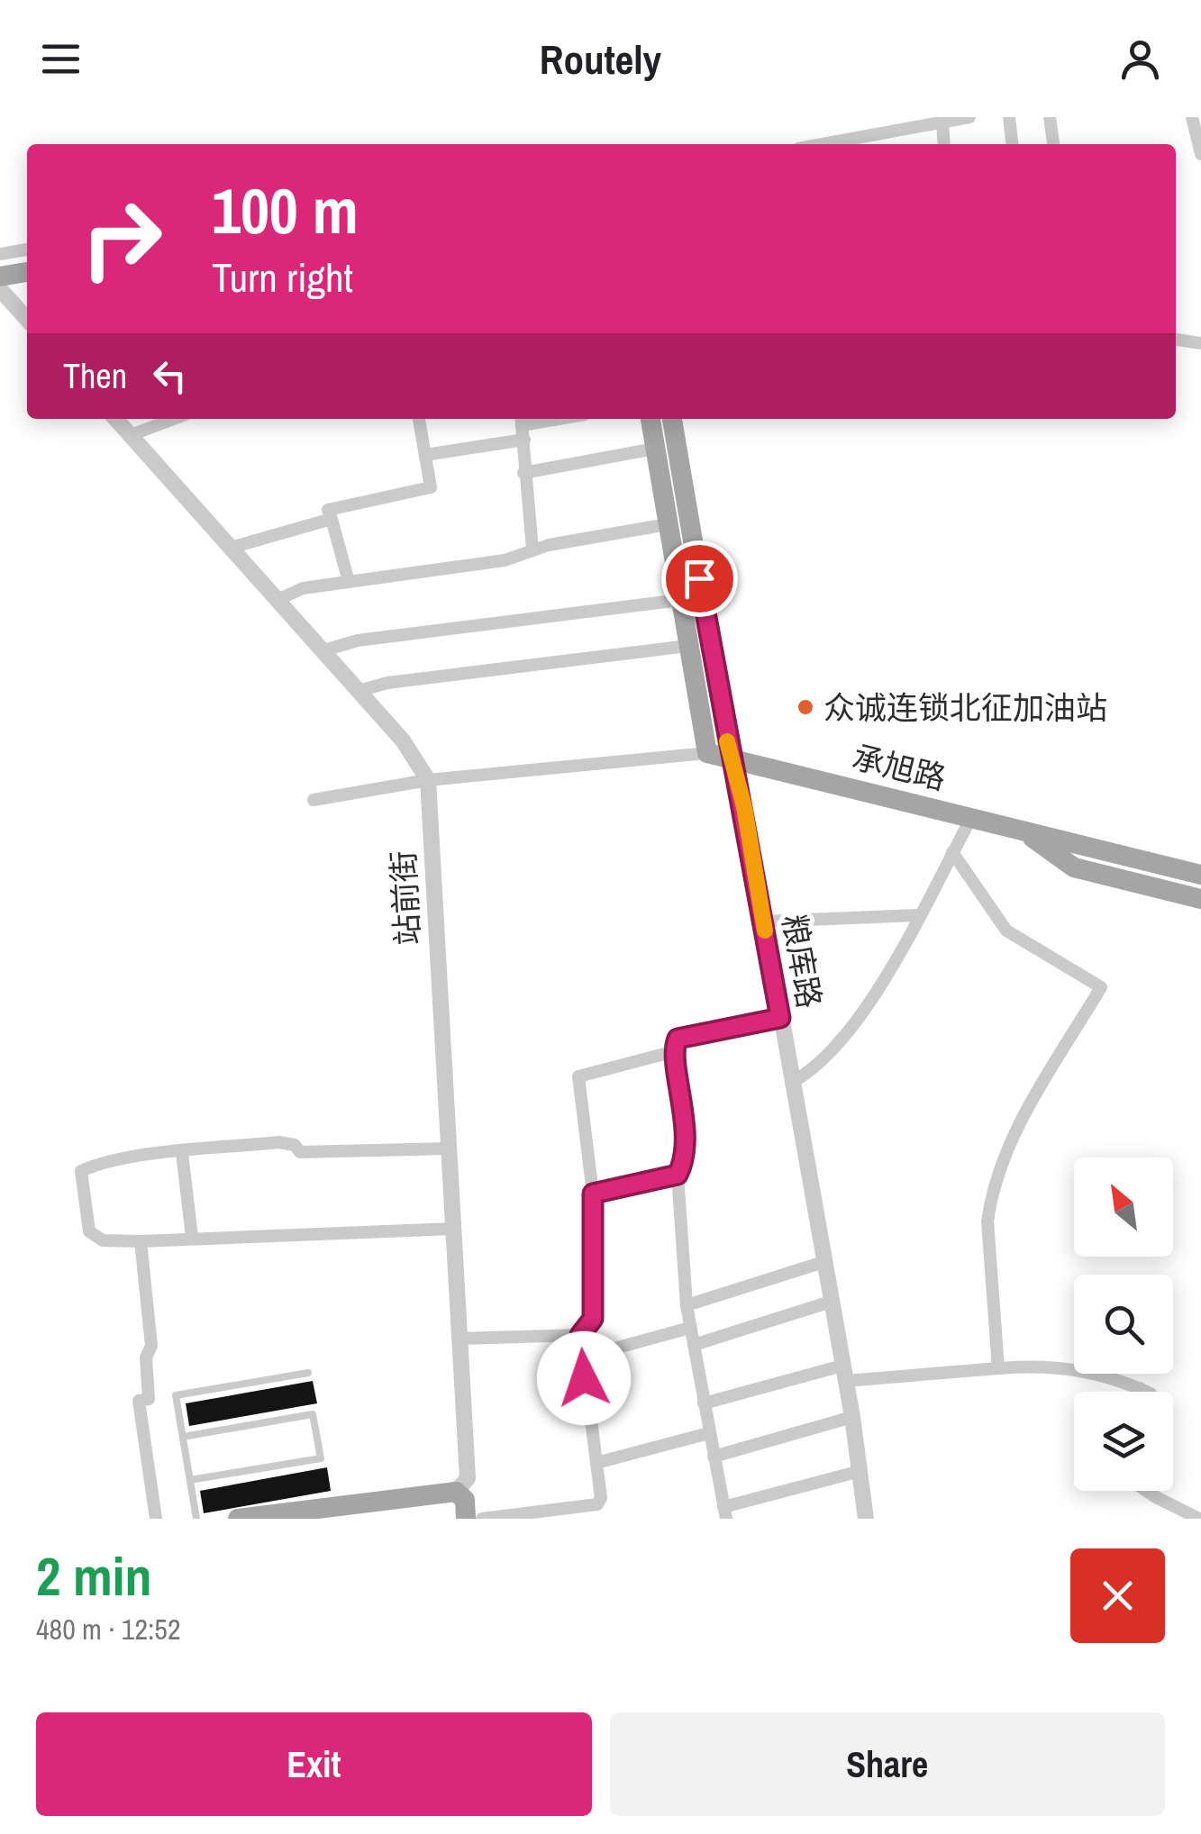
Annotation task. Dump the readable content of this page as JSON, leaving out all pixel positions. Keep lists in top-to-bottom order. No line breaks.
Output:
{"streets":{"main road":["承旭路","粮库路"],"street":["站前街"]},"crossings":[["承旭路","粮库路"]],"places":["众诚连锁北征加油站"],"north":"top left","page":{"header":"Routely","turn":["100 m","Turn right"],"then":"Then","heading":["2 min","480 m · 12:52"],"buttons":["Exit","Share"]}}
